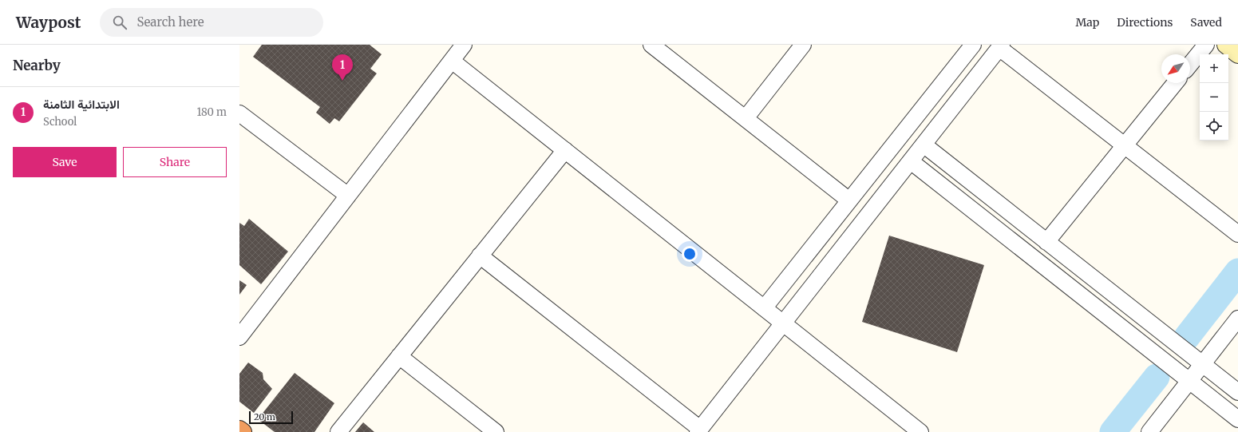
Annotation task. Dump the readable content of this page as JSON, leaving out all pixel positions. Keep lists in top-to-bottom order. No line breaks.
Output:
{"scale_bar":"20 m","north":"bottom left","page":{"header":"Waypost","search":"Search here","nav":["Map","Directions","Saved"],"heading":"Nearby","map_buttons":["+","−"],"pins":"1","list":[{"mark":"1","name":"الابتدائية الثامنة","note":"School","value":"180 m"}],"buttons":["Save","Share"],"scale":"20 m"}}
